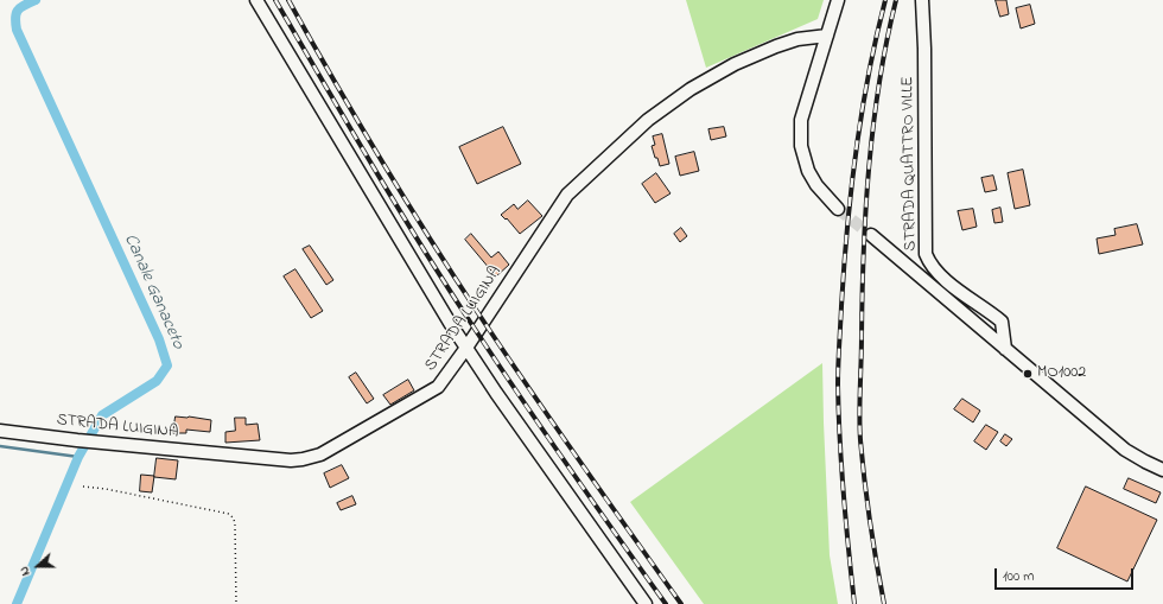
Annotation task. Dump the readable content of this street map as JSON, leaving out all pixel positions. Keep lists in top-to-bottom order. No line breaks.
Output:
{"streets":{"street":["STRADA QUATTRO VILLE","STRADA LUIGINA"]},"water":["Canale Ganaceto"],"places":["MO1002"],"scale_bar":"100 m","north":"left"}
